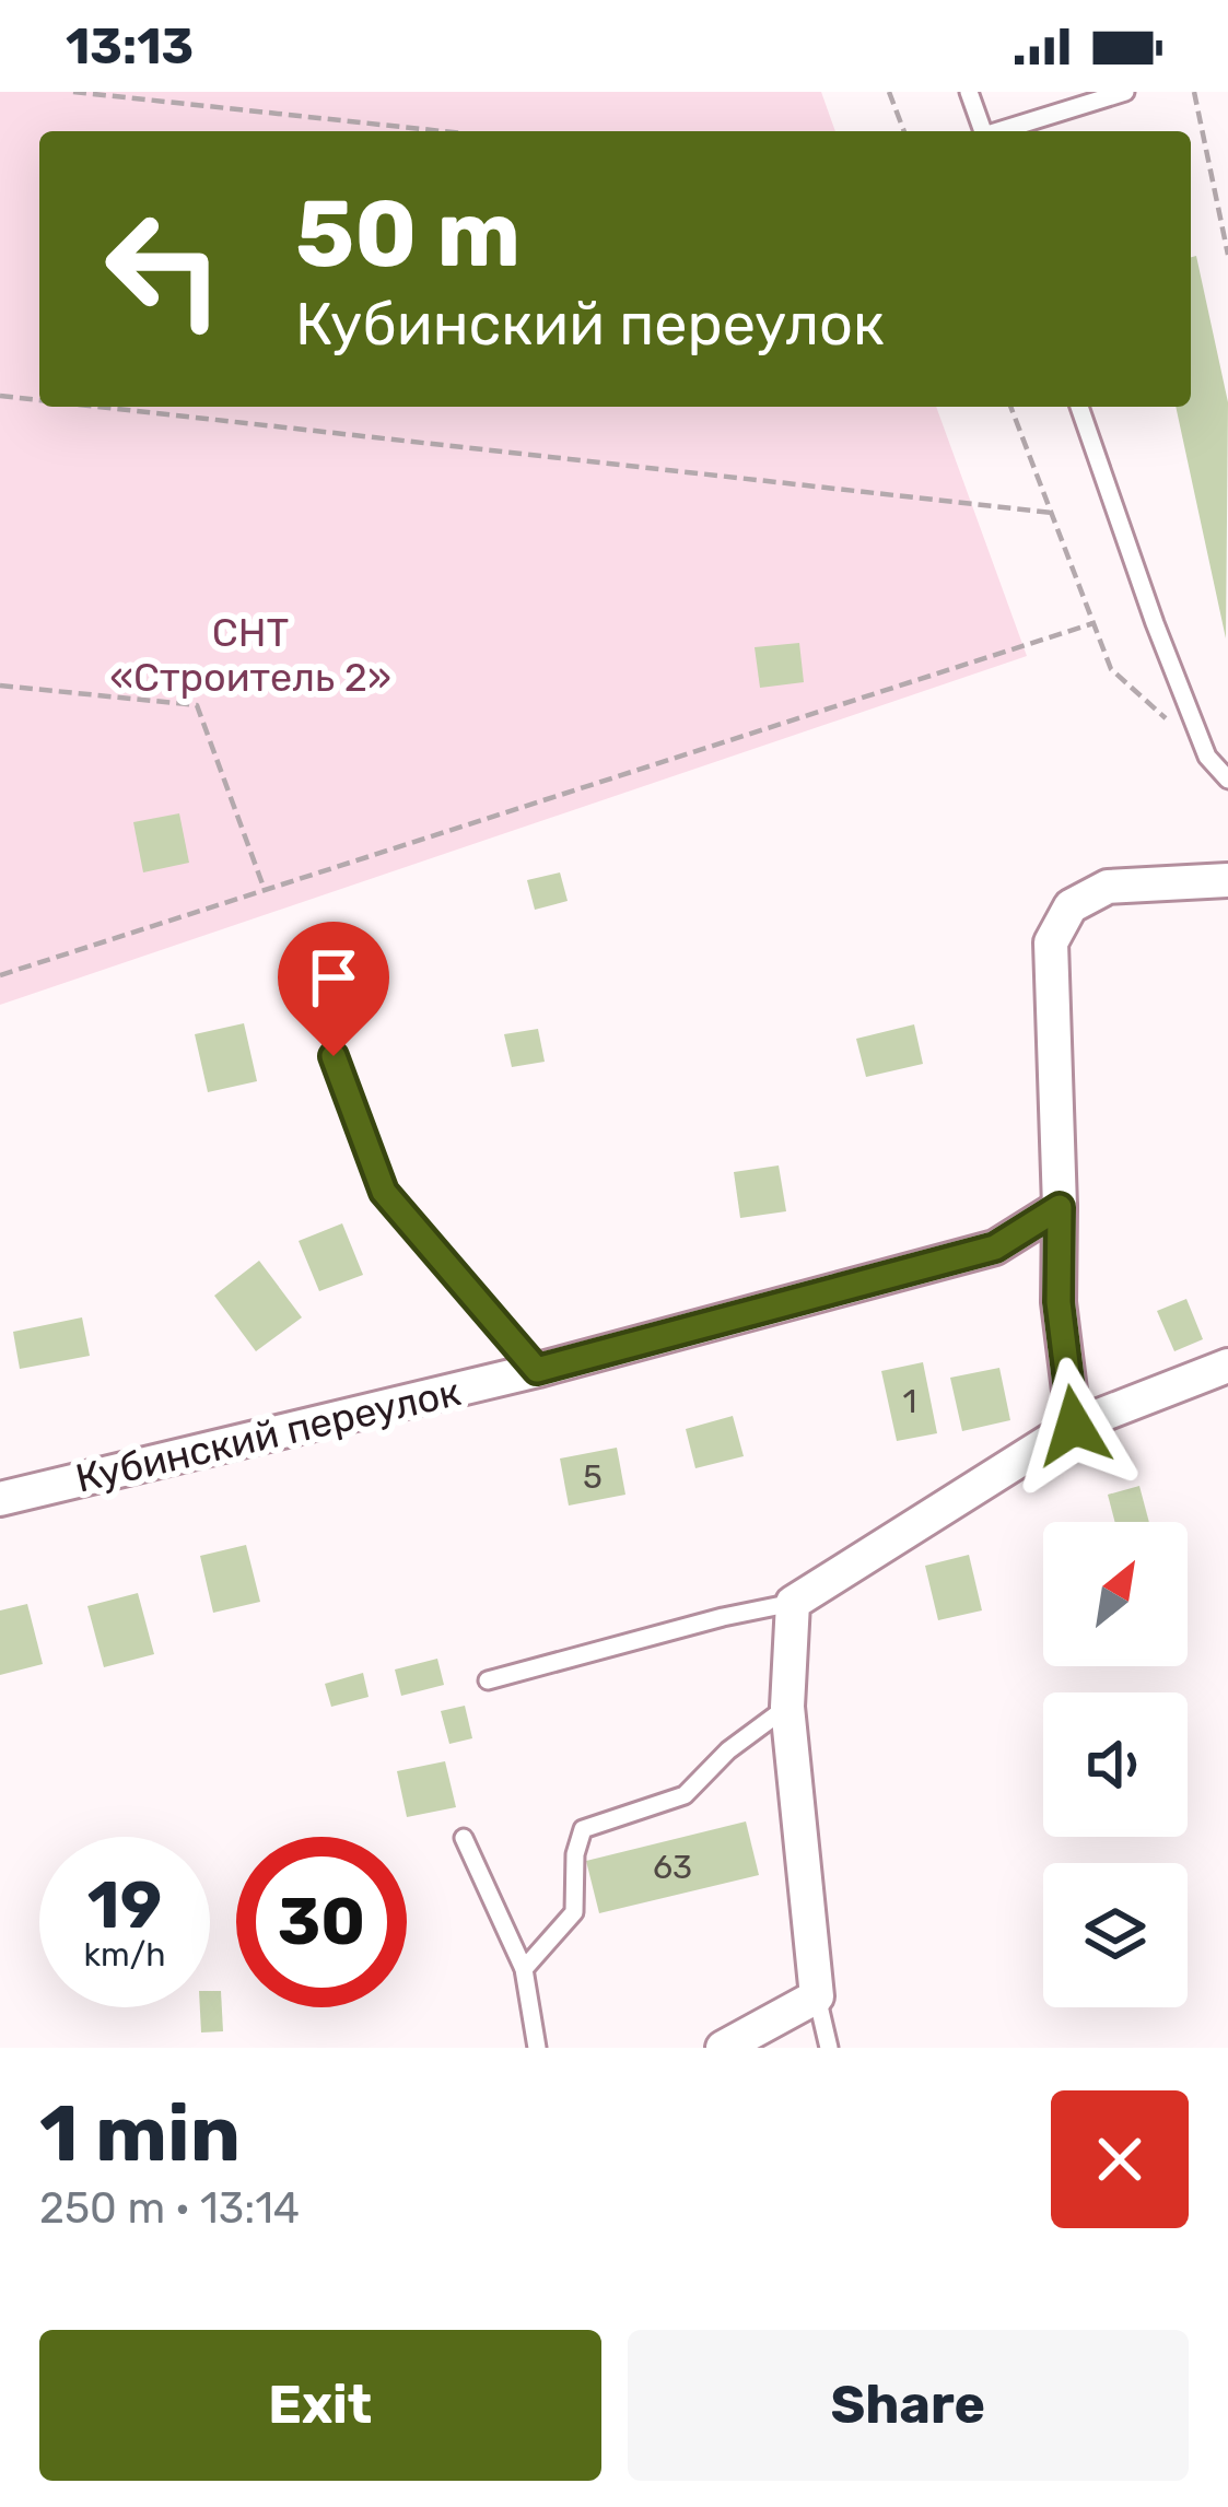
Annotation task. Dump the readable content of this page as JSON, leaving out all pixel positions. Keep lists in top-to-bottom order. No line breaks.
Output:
{"streets":{"street":["Кубинский переулок"]},"parks":["СНТ «Строитель 2»"],"house_numbers":["1","5","63"],"north":"top right","page":{"status":"13:13","turn":["50 m","Кубинский переулок"],"speed":"19 km/h","limit":"30","heading":["1 min","250 m · 13:14"],"buttons":["Exit","Share"]}}
